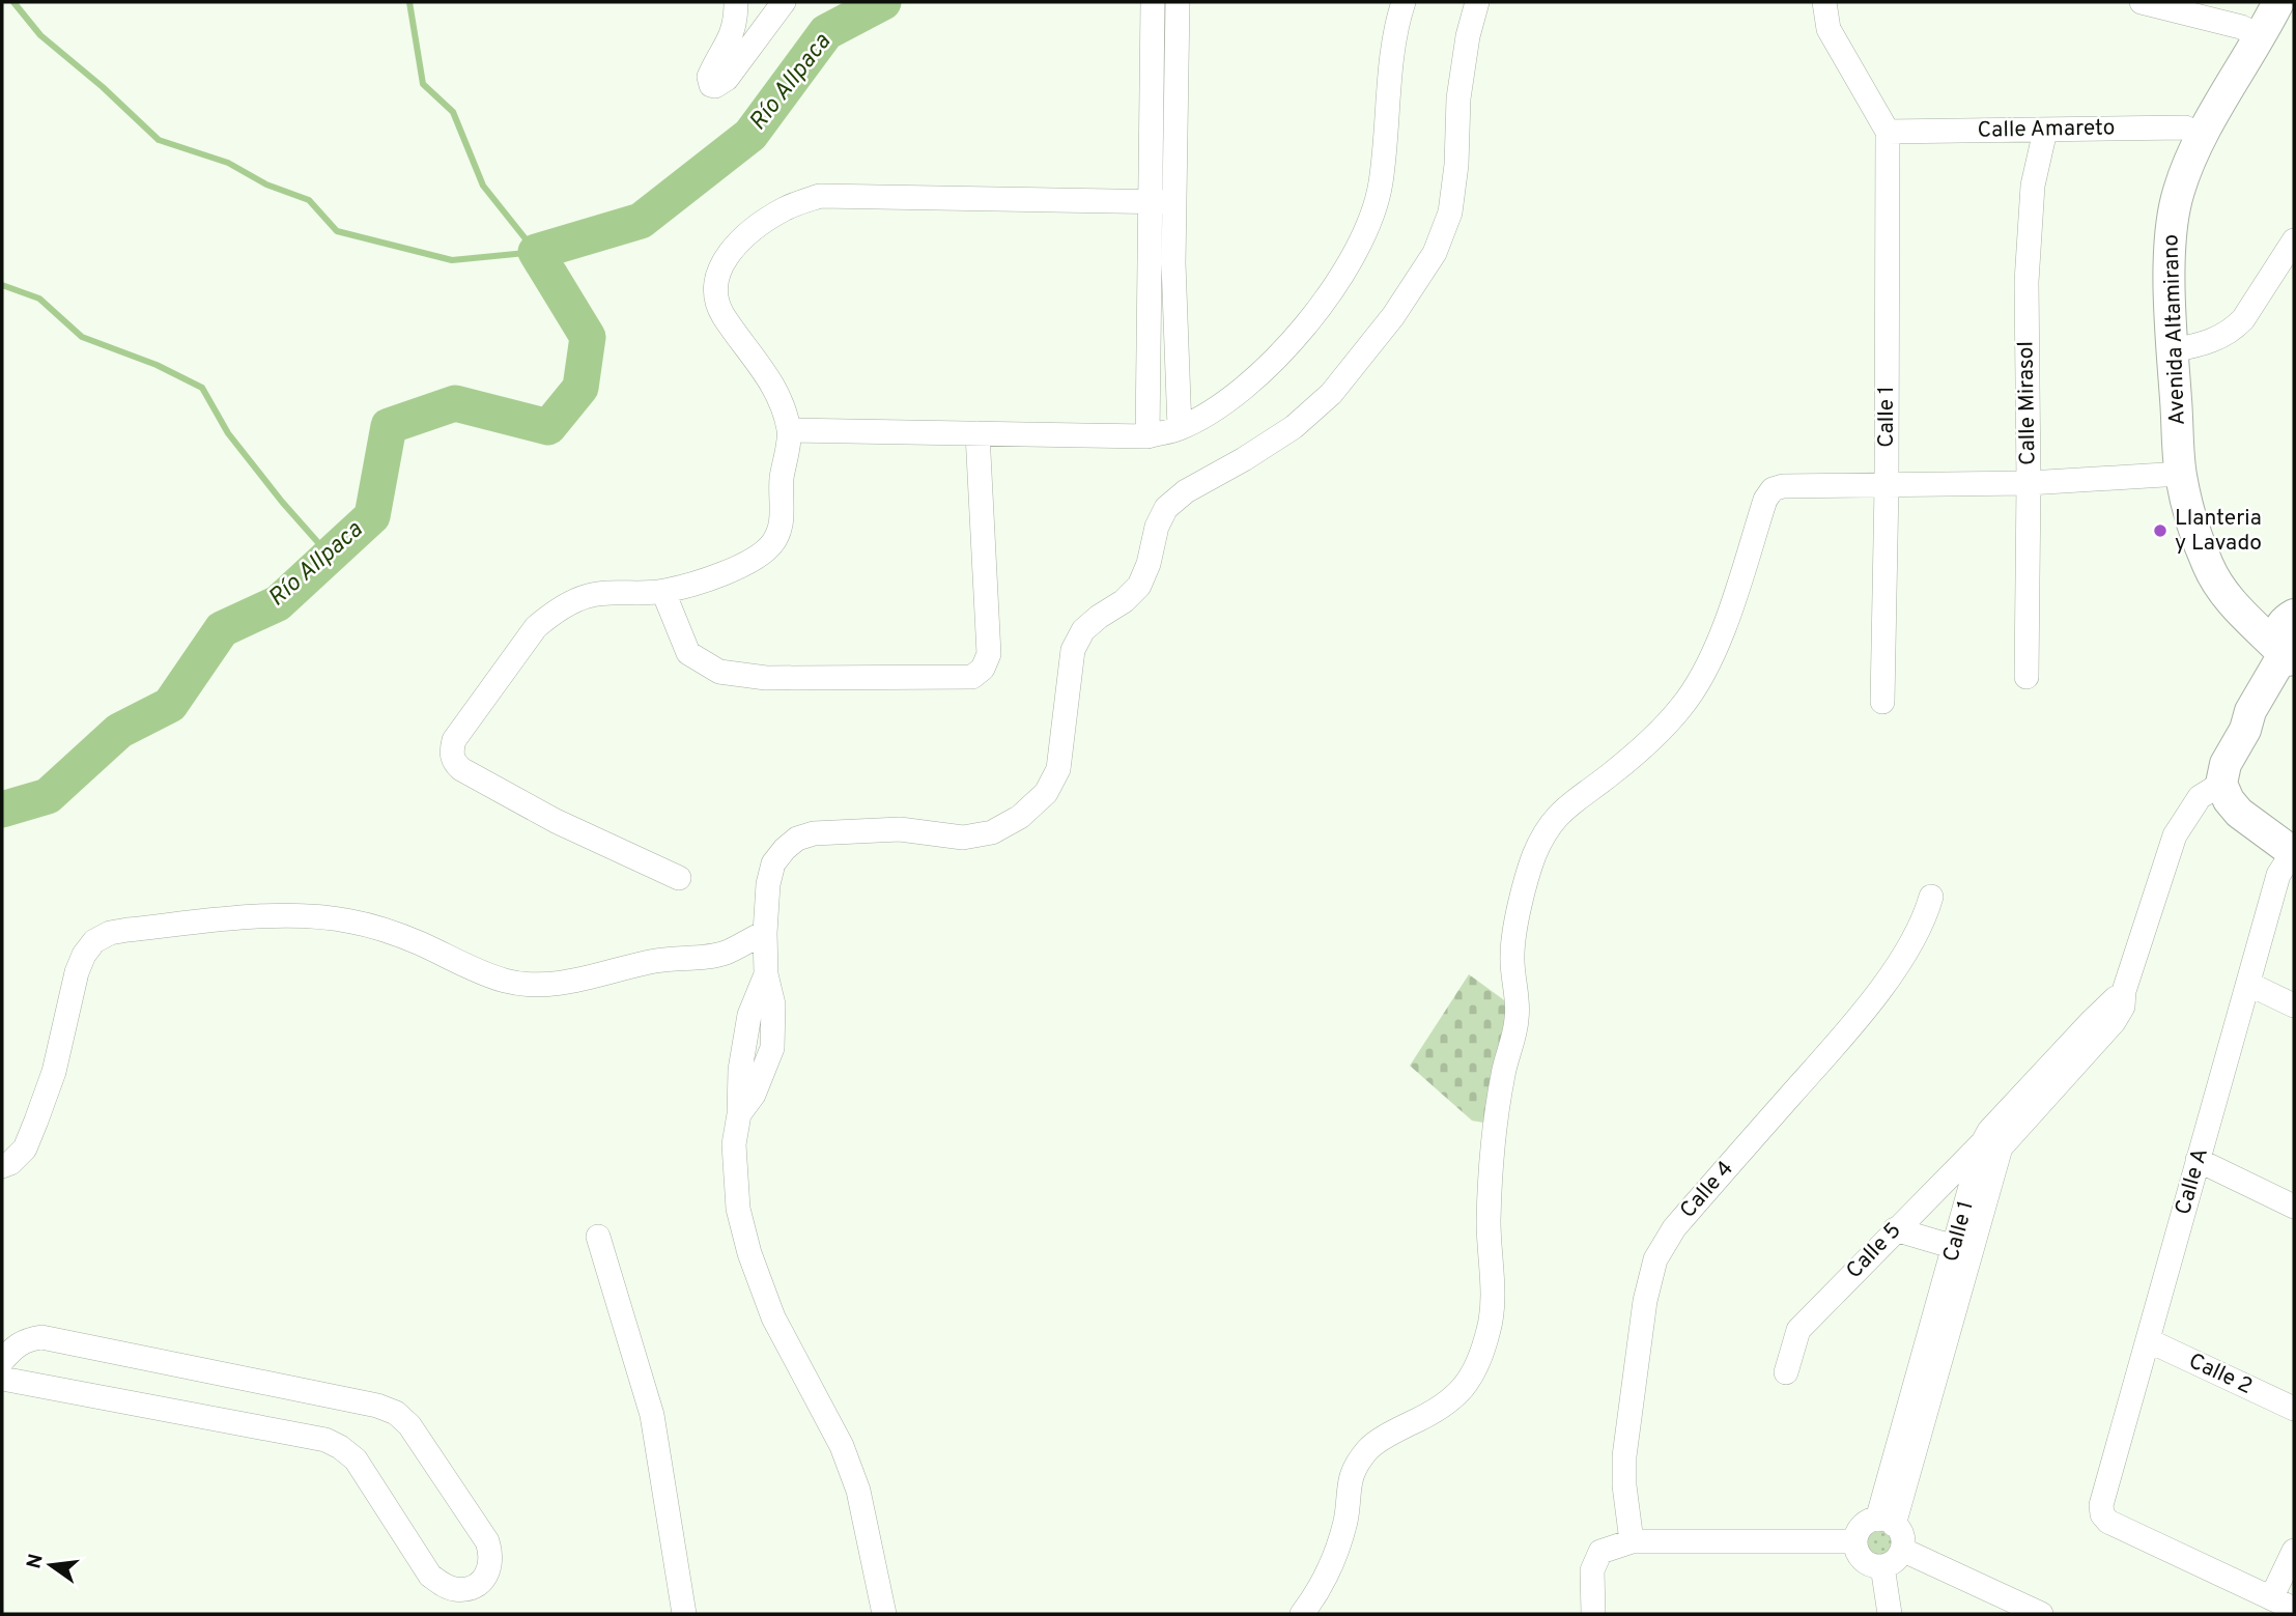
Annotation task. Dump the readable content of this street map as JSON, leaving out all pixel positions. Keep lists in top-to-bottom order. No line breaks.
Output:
{"streets":{"main road":["Avenida Altamirano"],"street":["Calle Amareto","Calle Mirasol","Calle 1","Calle A","Calle 4","Calle 5","Calle 2"]},"crossings":[["Calle Amareto","Avenida Altamirano"],["Calle Amareto","Calle Mirasol"],["Calle Amareto","Calle 1"],["Calle 1","Calle 5"],["Calle A","Calle 2"]],"water":["Río Allpaca"],"places":["Llanteria y Lavado"],"north":"left"}
